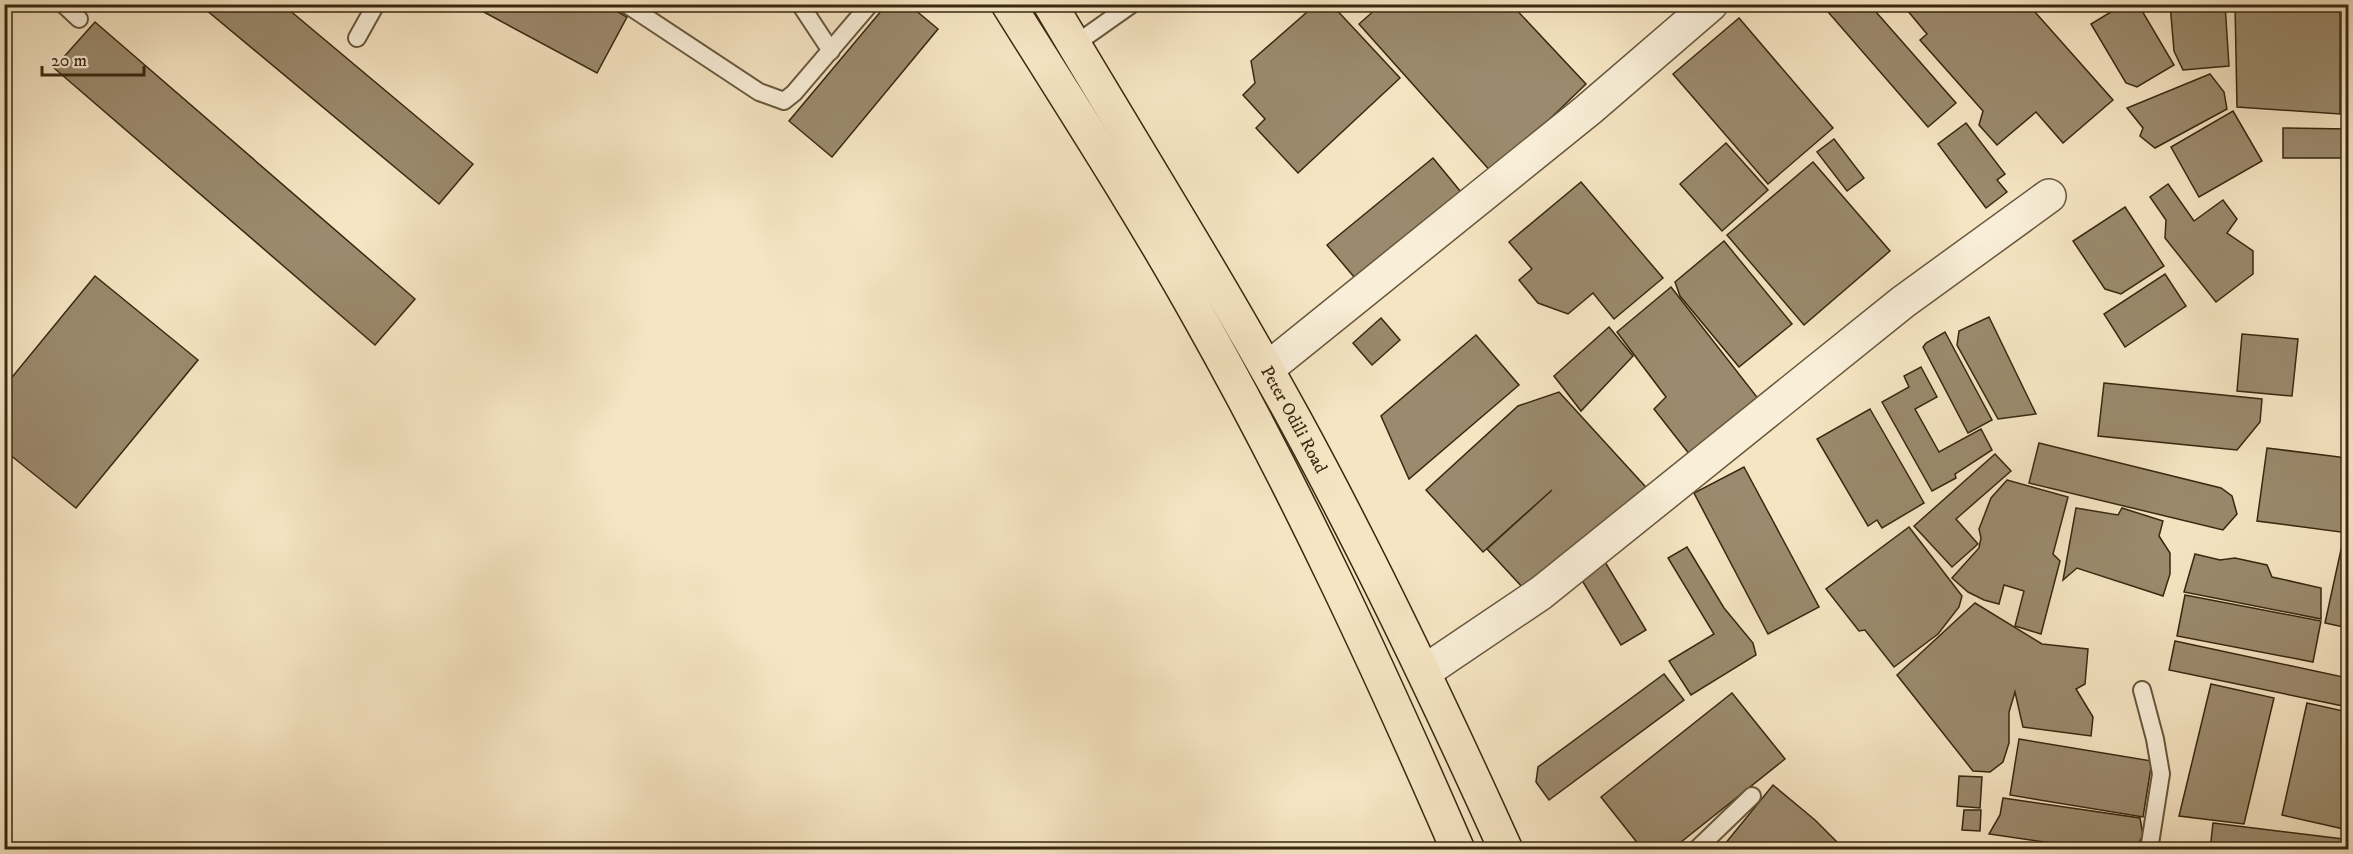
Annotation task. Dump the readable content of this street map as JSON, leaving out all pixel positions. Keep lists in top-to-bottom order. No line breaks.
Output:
{"streets":{"main road":["Peter Odili Road"]},"scale_bar":"20 m"}
